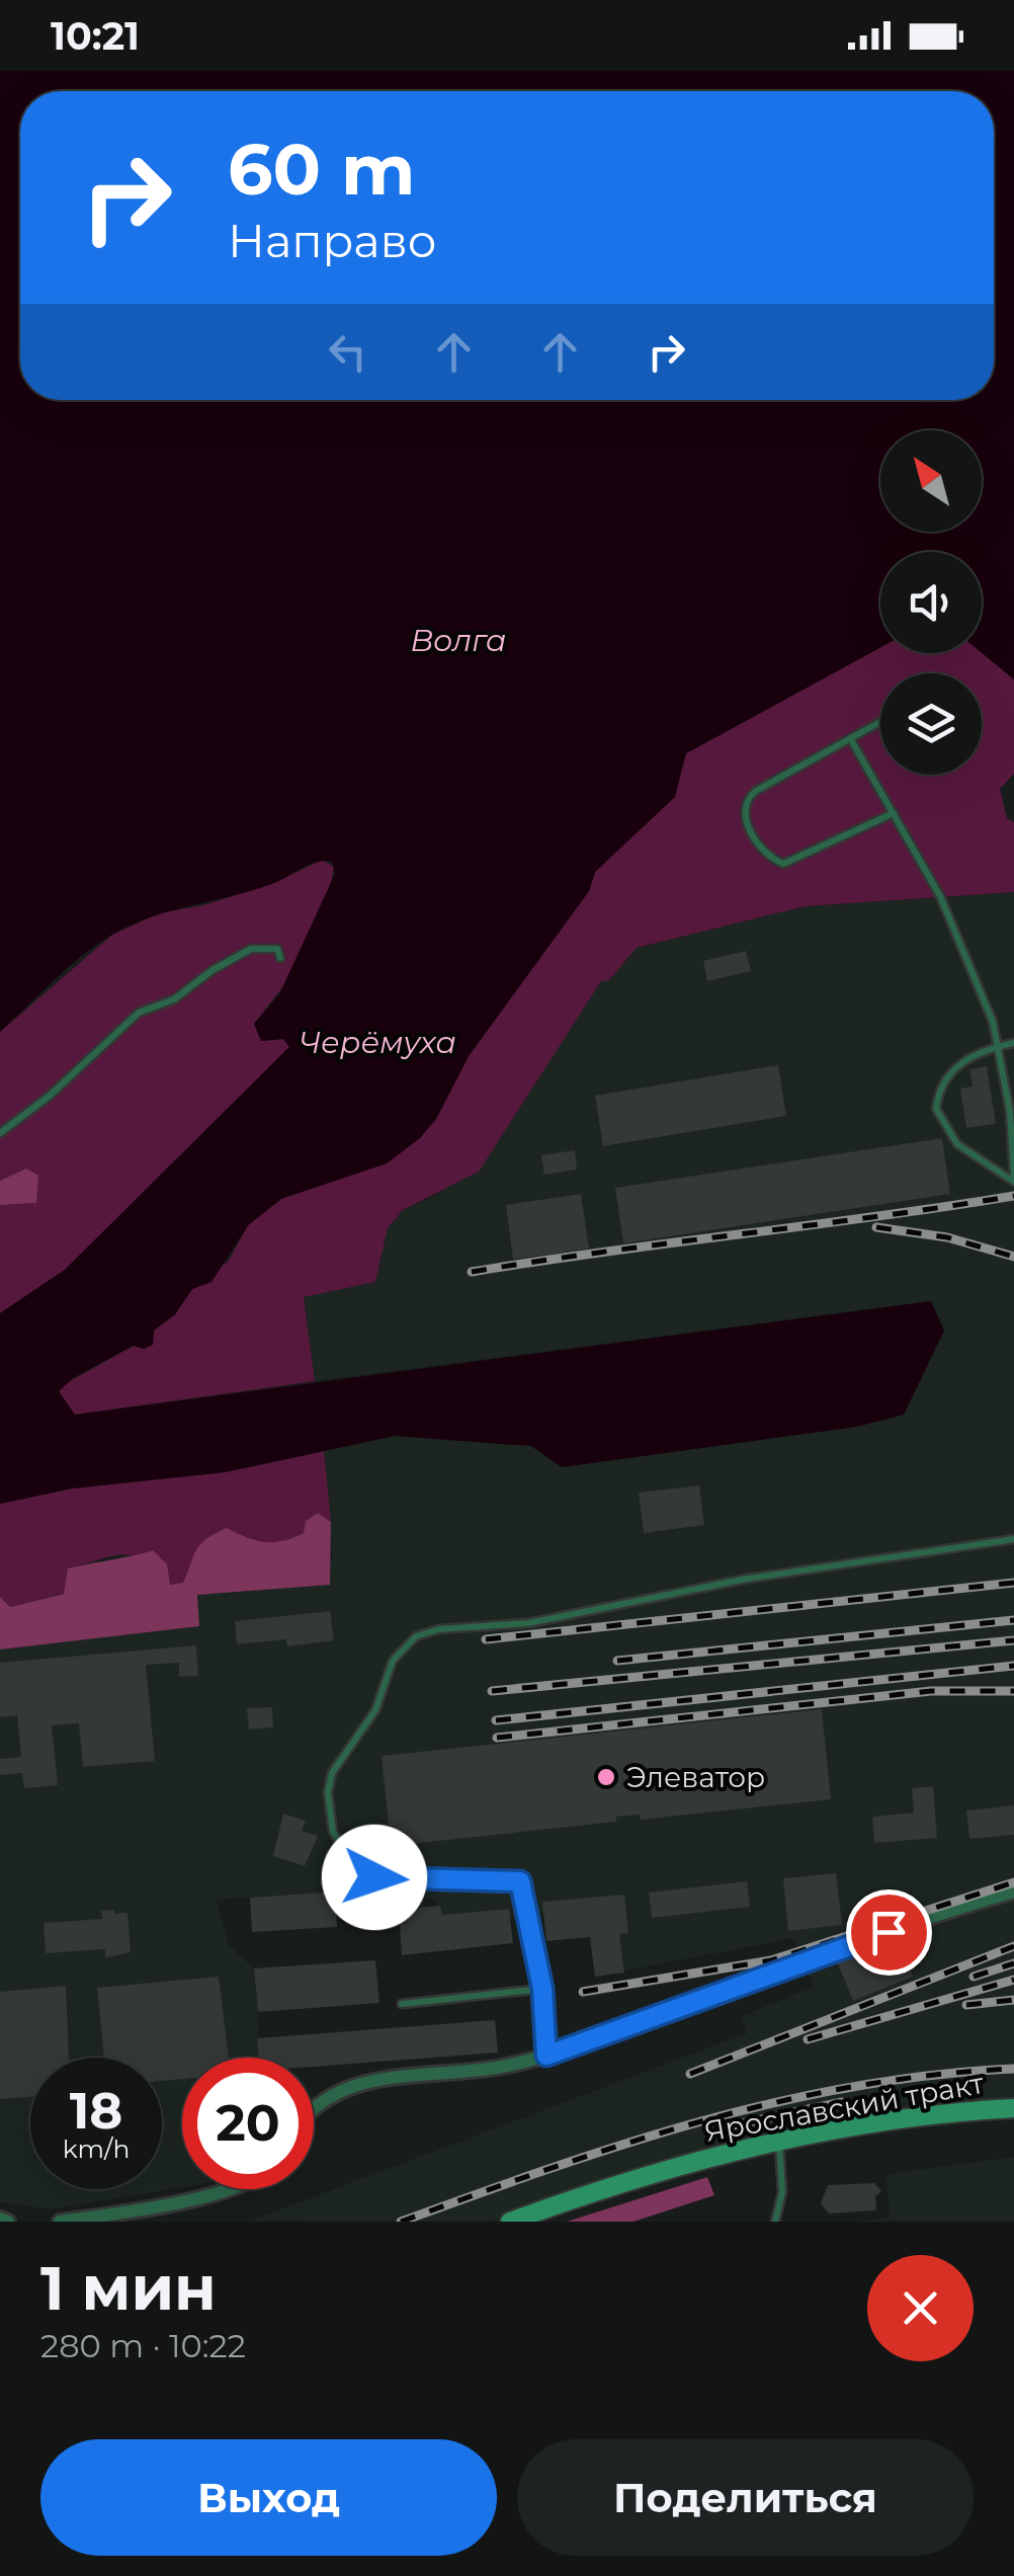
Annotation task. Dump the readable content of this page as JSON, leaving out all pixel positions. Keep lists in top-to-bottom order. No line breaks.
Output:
{"streets":{"street":["Ярославский тракт"]},"water":["Волга","Черёмуха"],"places":["Элеватор"],"north":"top left","page":{"status":"10:21","turn":["60 m","Направо"],"speed":"18 km/h","limit":"20","heading":["1 мин","280 m · 10:22"],"buttons":["Выход","Поделиться"]}}
